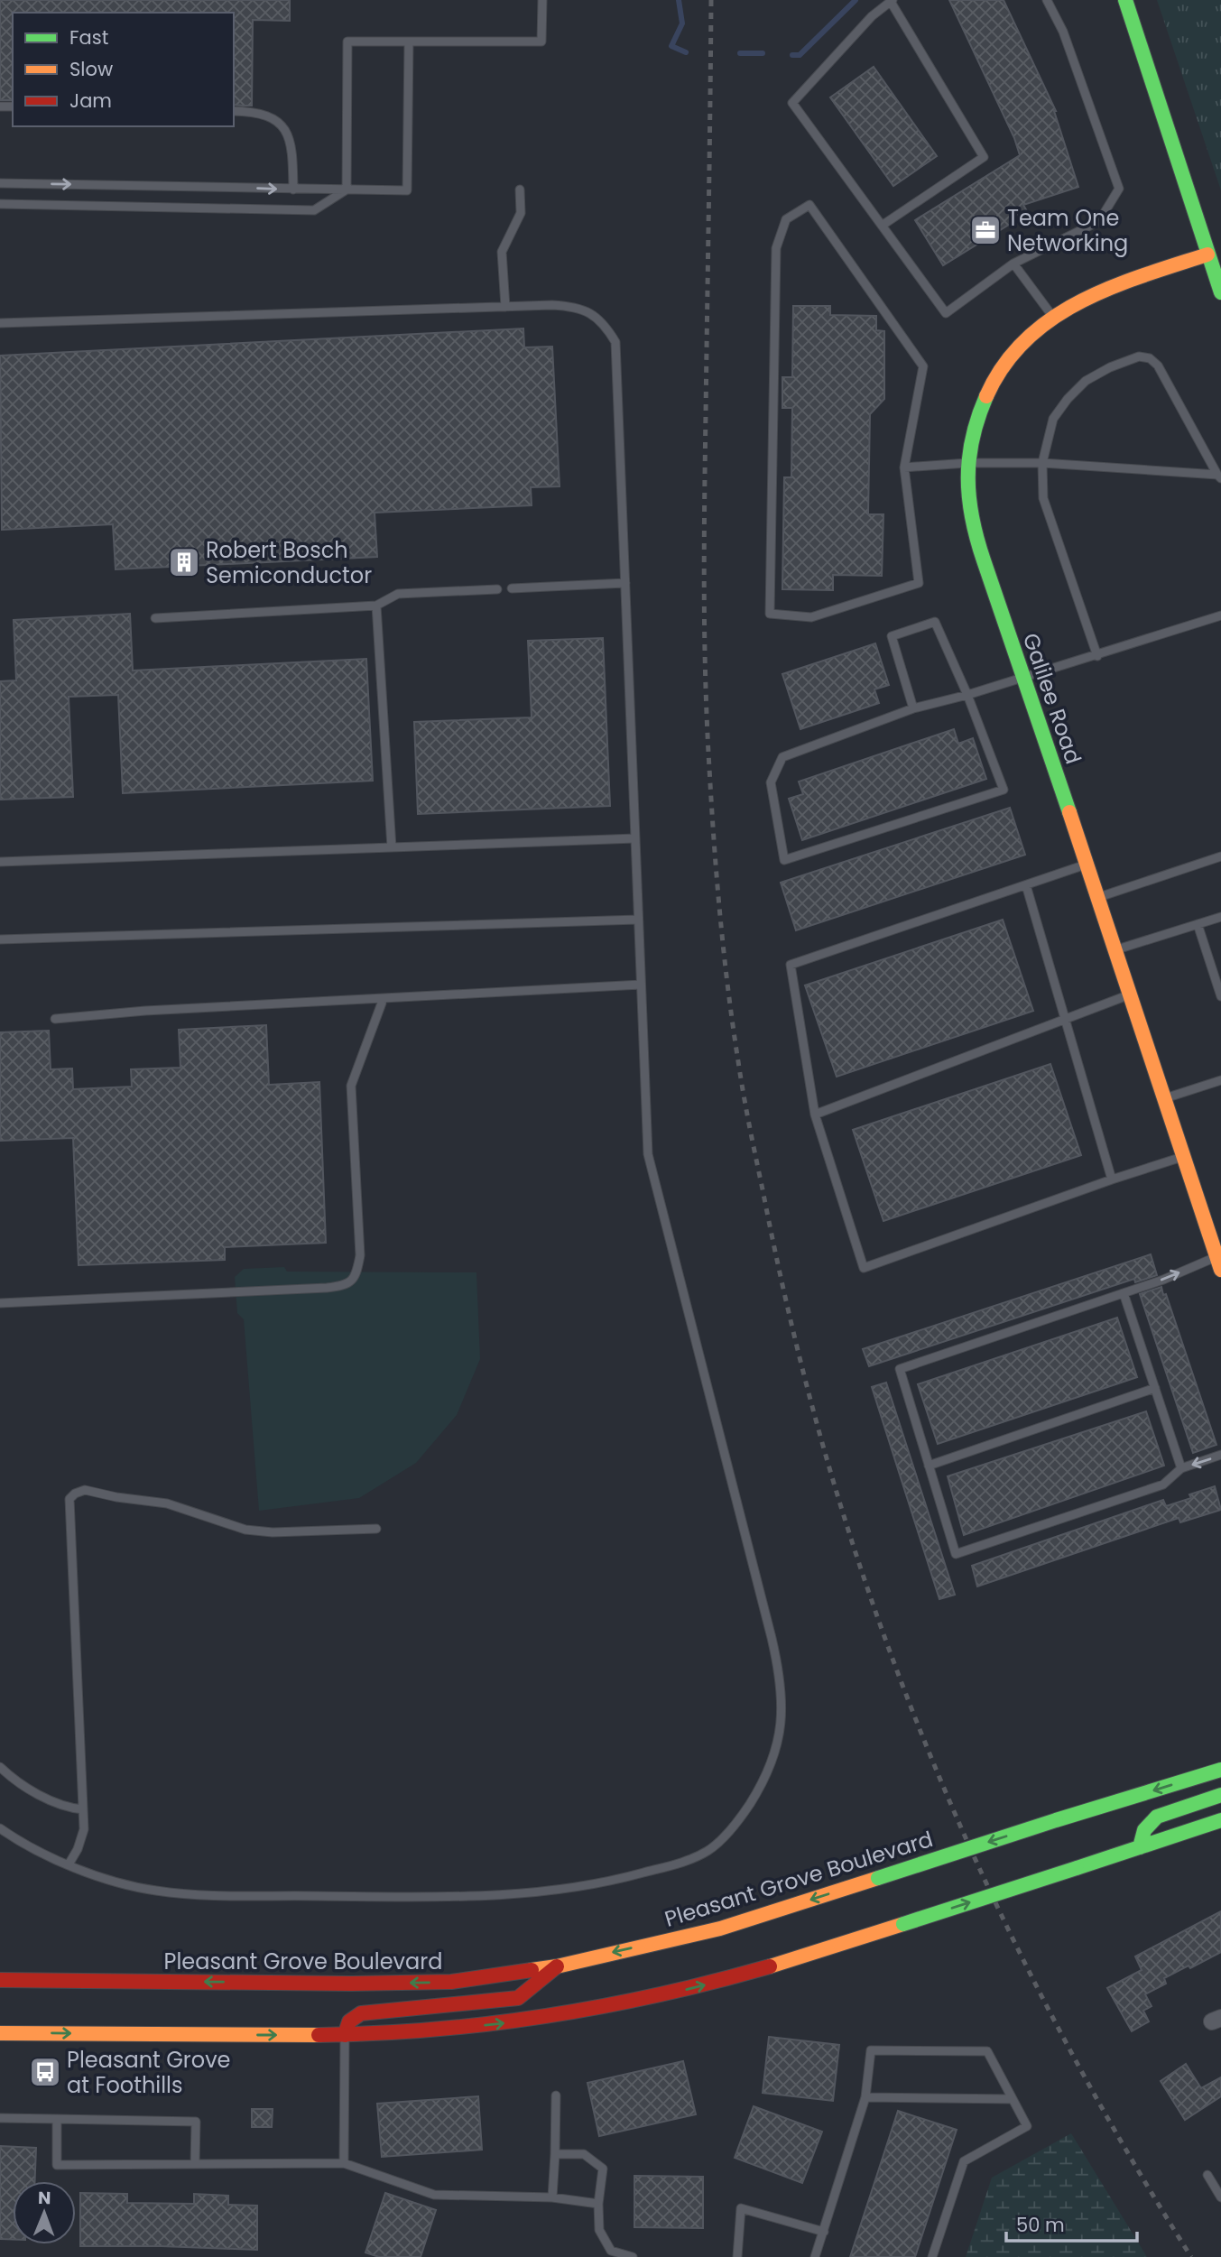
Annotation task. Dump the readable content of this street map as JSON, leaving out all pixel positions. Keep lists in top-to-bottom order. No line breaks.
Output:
{"streets":{"main road":["Galilee Road","Pleasant Grove Boulevard"]},"places":{"office":["Team One Networking"],"building":["Robert Bosch Semiconductor"],"bus stop":["Pleasant Grove at Foothills"]},"legend":["Fast","Slow","Jam"],"scale_bar":"50 m","north":"top"}
